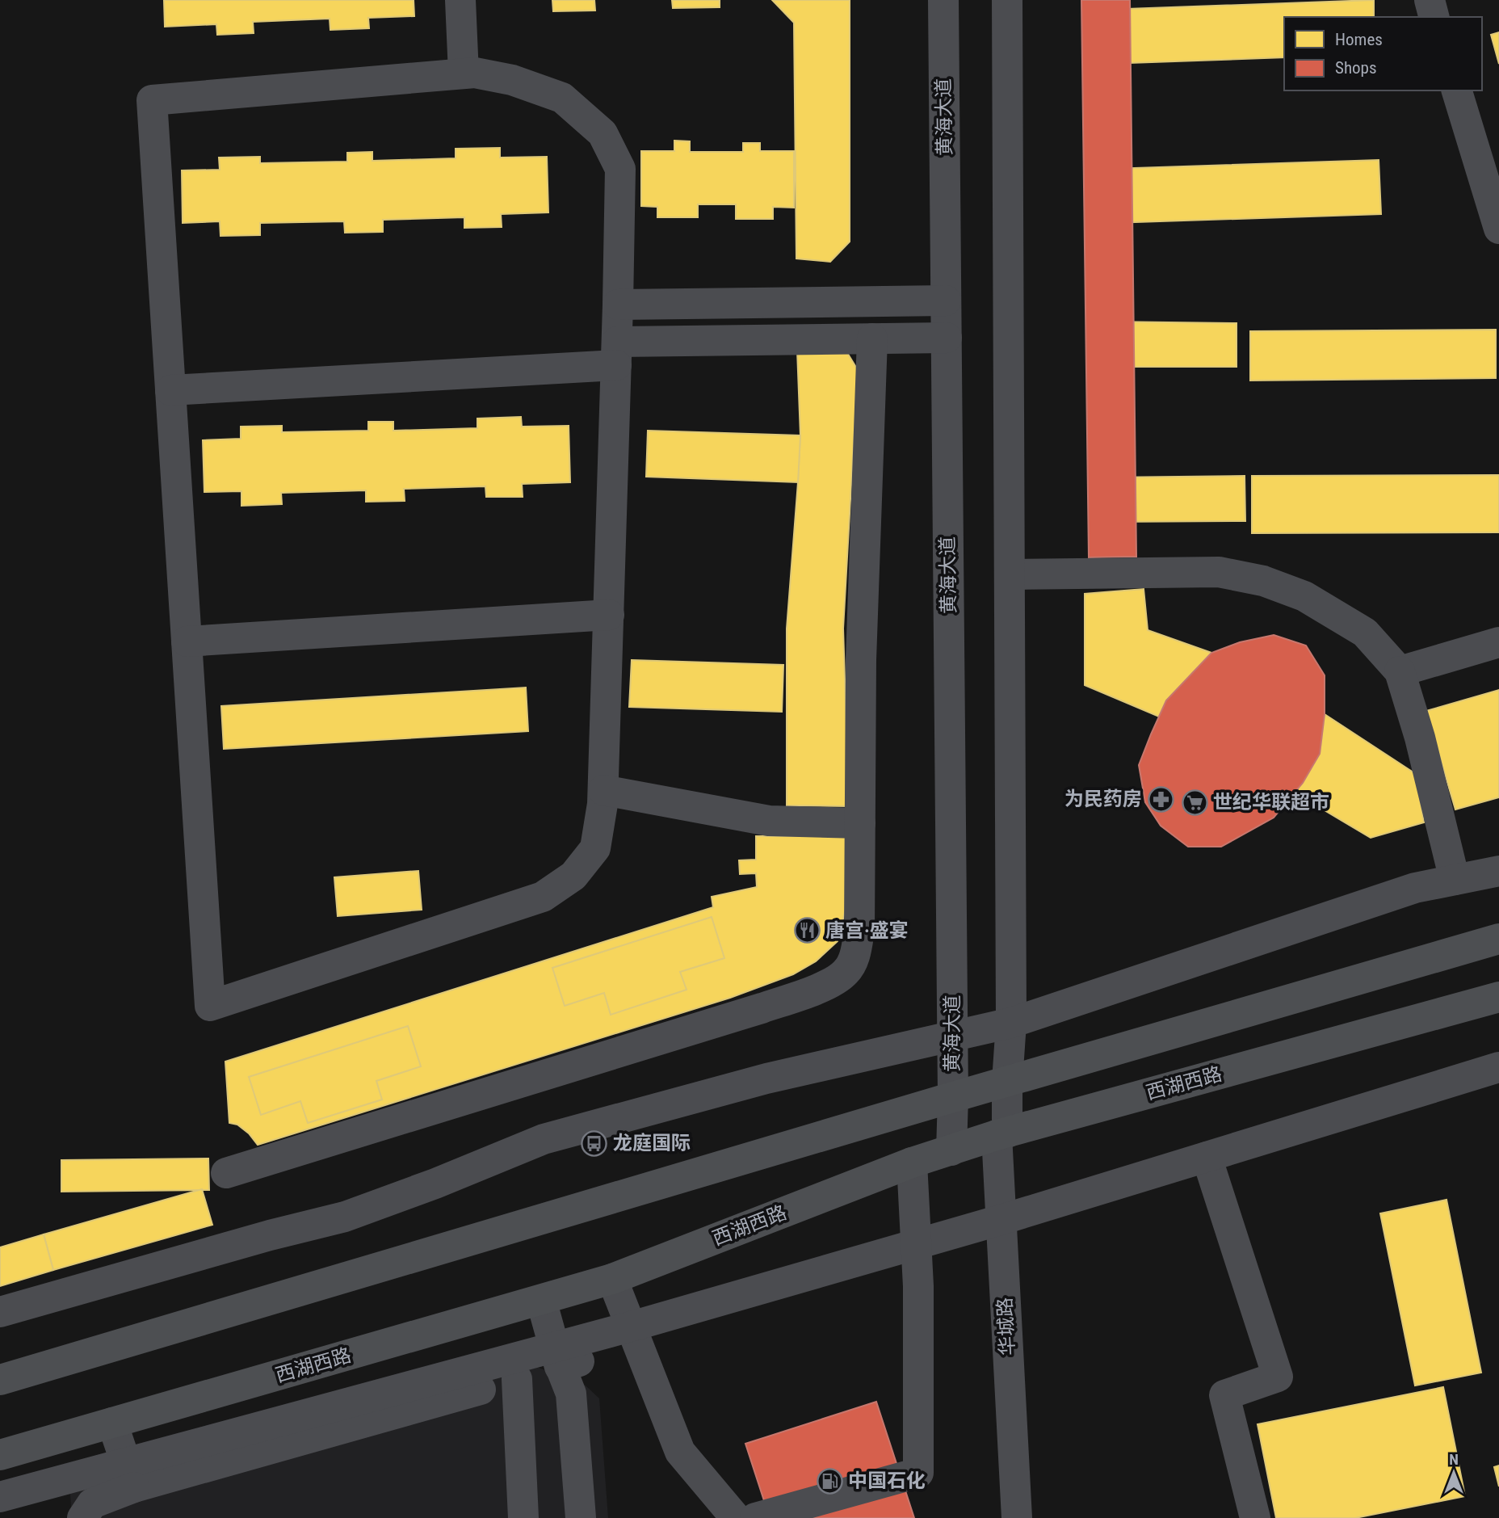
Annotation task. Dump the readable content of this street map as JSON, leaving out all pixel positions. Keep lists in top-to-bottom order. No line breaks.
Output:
{"streets":{"main road":["西湖西路"],"street":["黄海大道","华城路"]},"crossings":[["黄海大道","西湖西路"],["西湖西路","华城路"]],"places":{"pharmacy":["为民药房"],"supermarket":["世纪华联超市"],"restaurant":["唐宫·盛宴"],"bus stop":["龙庭国际"],"fuel station":["中国石化"]},"legend":["Homes","Shops"],"north":"top"}
